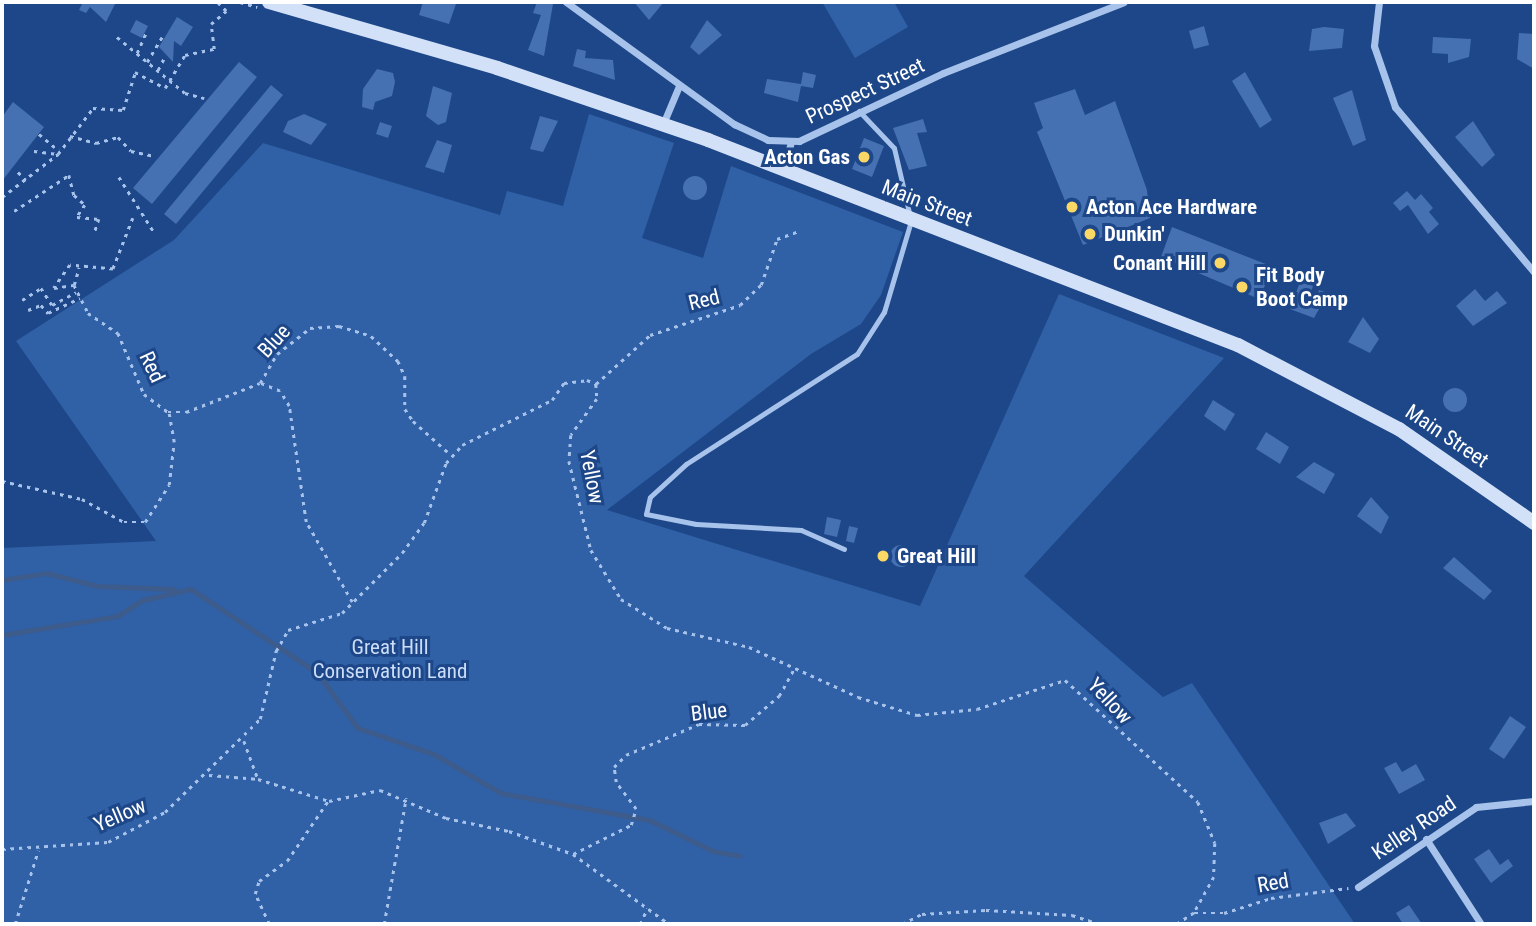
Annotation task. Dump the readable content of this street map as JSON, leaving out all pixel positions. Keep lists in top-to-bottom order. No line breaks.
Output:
{"streets":{"main road":["Main Street"],"street":["Prospect Street","Kelley Road"],"path":["Red","Blue","Yellow"]},"crossings":[["Red","Yellow"],["Red","Kelley Road"],["Blue","Yellow"]],"parks":["Great Hill Conservation Land"],"places":["Acton Gas","Acton Ace Hardware","Dunkin'","Conant Hill","Fit Body Boot Camp","Great Hill"]}
